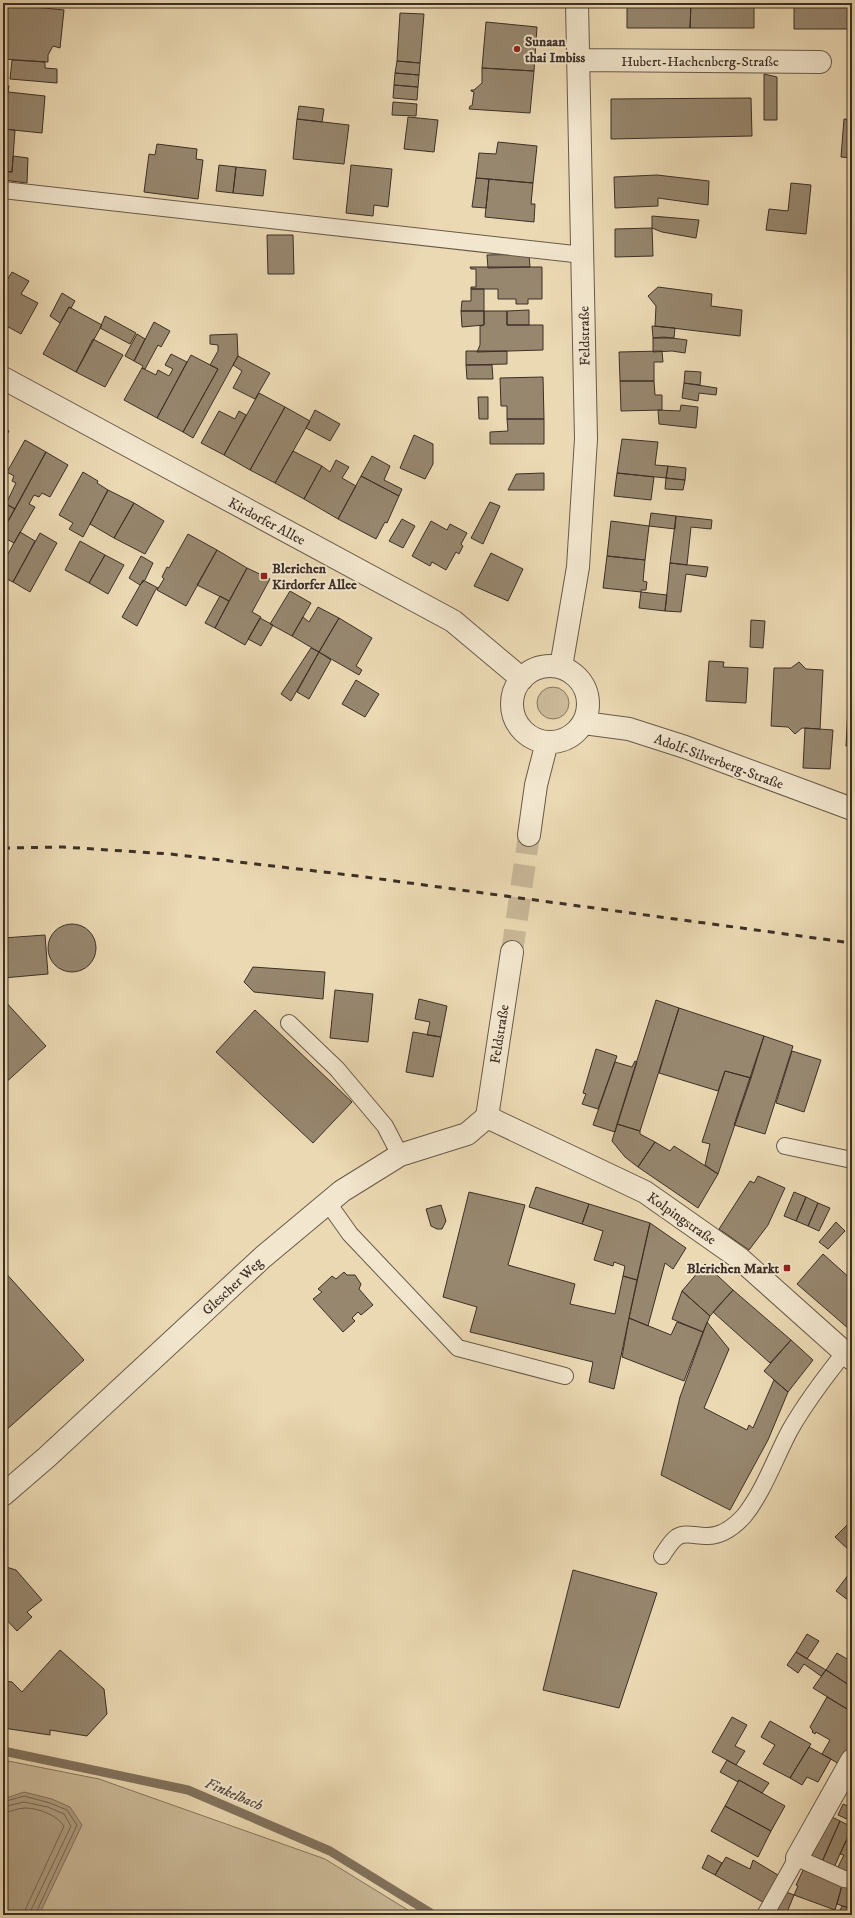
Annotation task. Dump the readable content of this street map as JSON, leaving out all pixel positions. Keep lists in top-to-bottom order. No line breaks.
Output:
{"streets":{"street":["Hubert-Hachenberg-Straße","Feldstraße","Kirdorfer Allee","Adolf-Silverberg-Straße","Kolpingstraße","Glescher Weg"]},"crossings":[["Hubert-Hachenberg-Straße","Feldstraße"],["Feldstraße","Kirdorfer Allee"],["Feldstraße","Adolf-Silverberg-Straße"],["Feldstraße","Kolpingstraße"],["Feldstraße","Glescher Weg"],["Kirdorfer Allee","Adolf-Silverberg-Straße"],["Kolpingstraße","Glescher Weg"]],"water":["Finkelbach"],"places":{"other":["Sunaan thai Imbiss"],"transit":["Blerichen Kirdorfer Allee","Blerichen Markt"]}}
